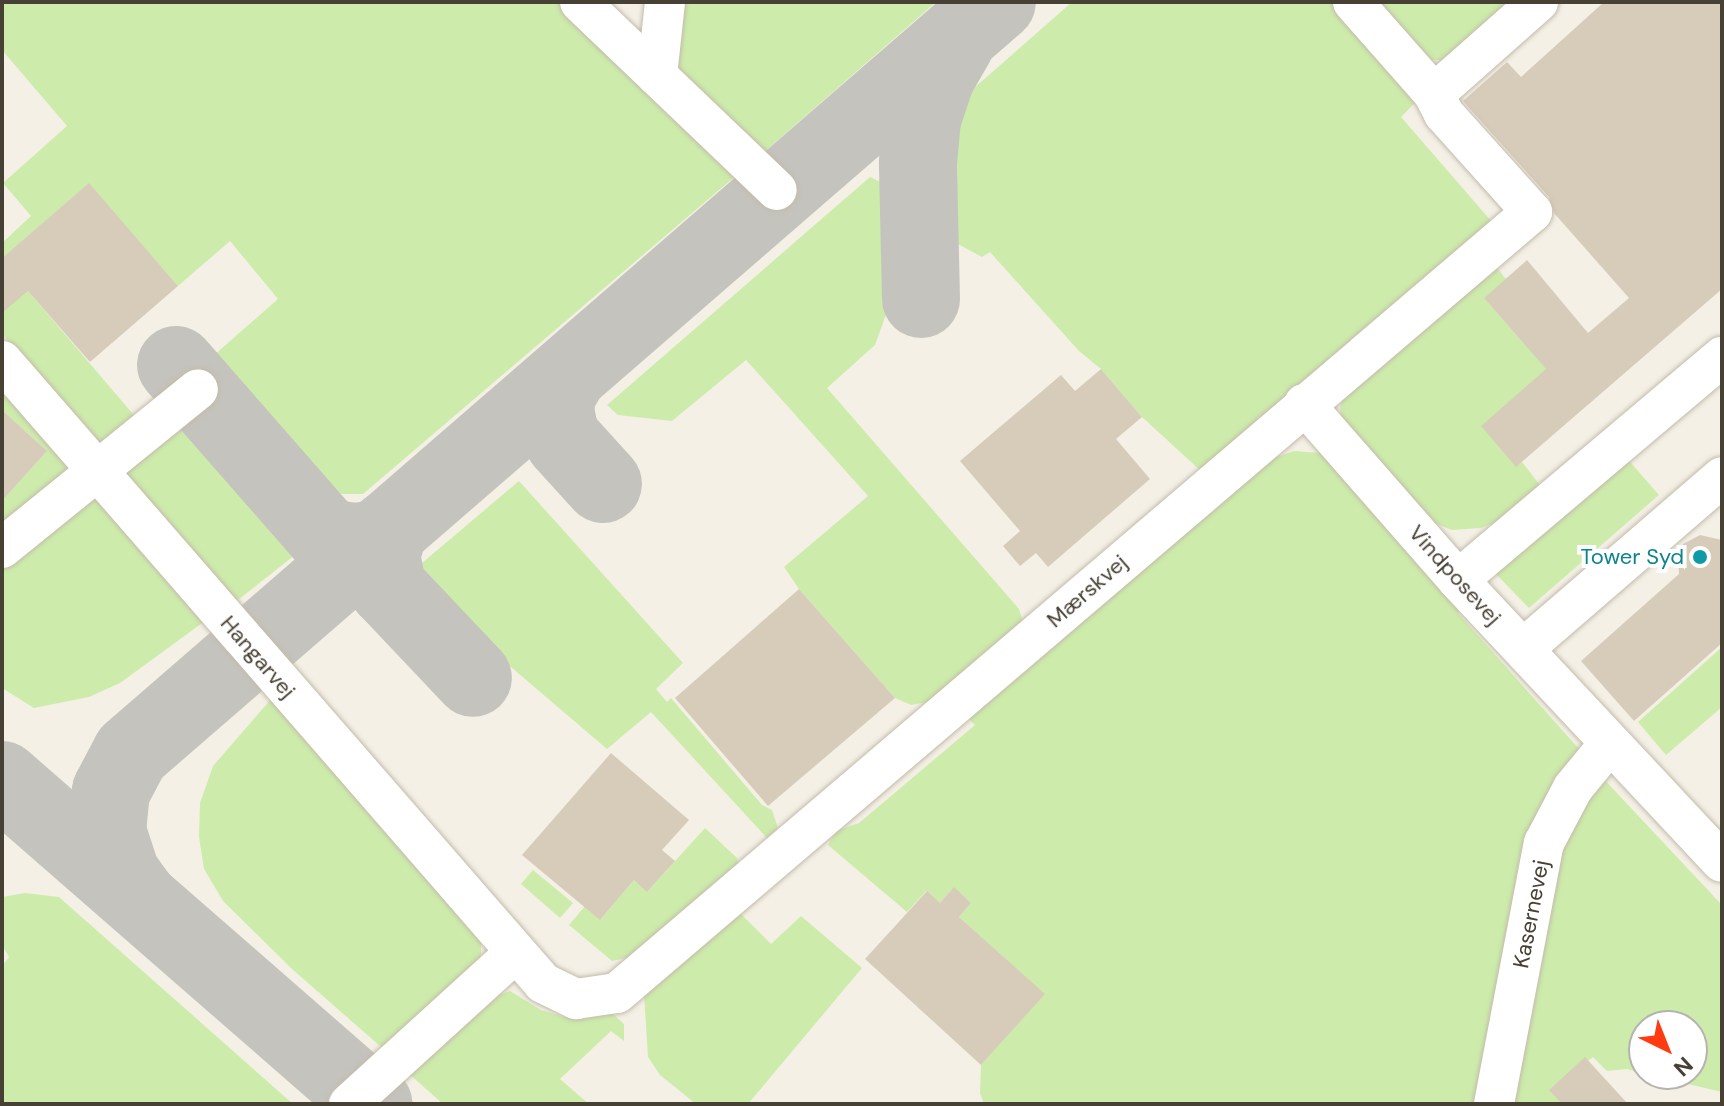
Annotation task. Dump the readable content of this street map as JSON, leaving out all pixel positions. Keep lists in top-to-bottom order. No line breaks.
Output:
{"streets":{"lane":["Vindposevej","Mærskvej","Hangarvej","Kasernevej"]},"crossings":[["Vindposevej","Mærskvej"],["Vindposevej","Kasernevej"],["Mærskvej","Hangarvej"]],"places":["Tower Syd"],"north":"bottom right"}
